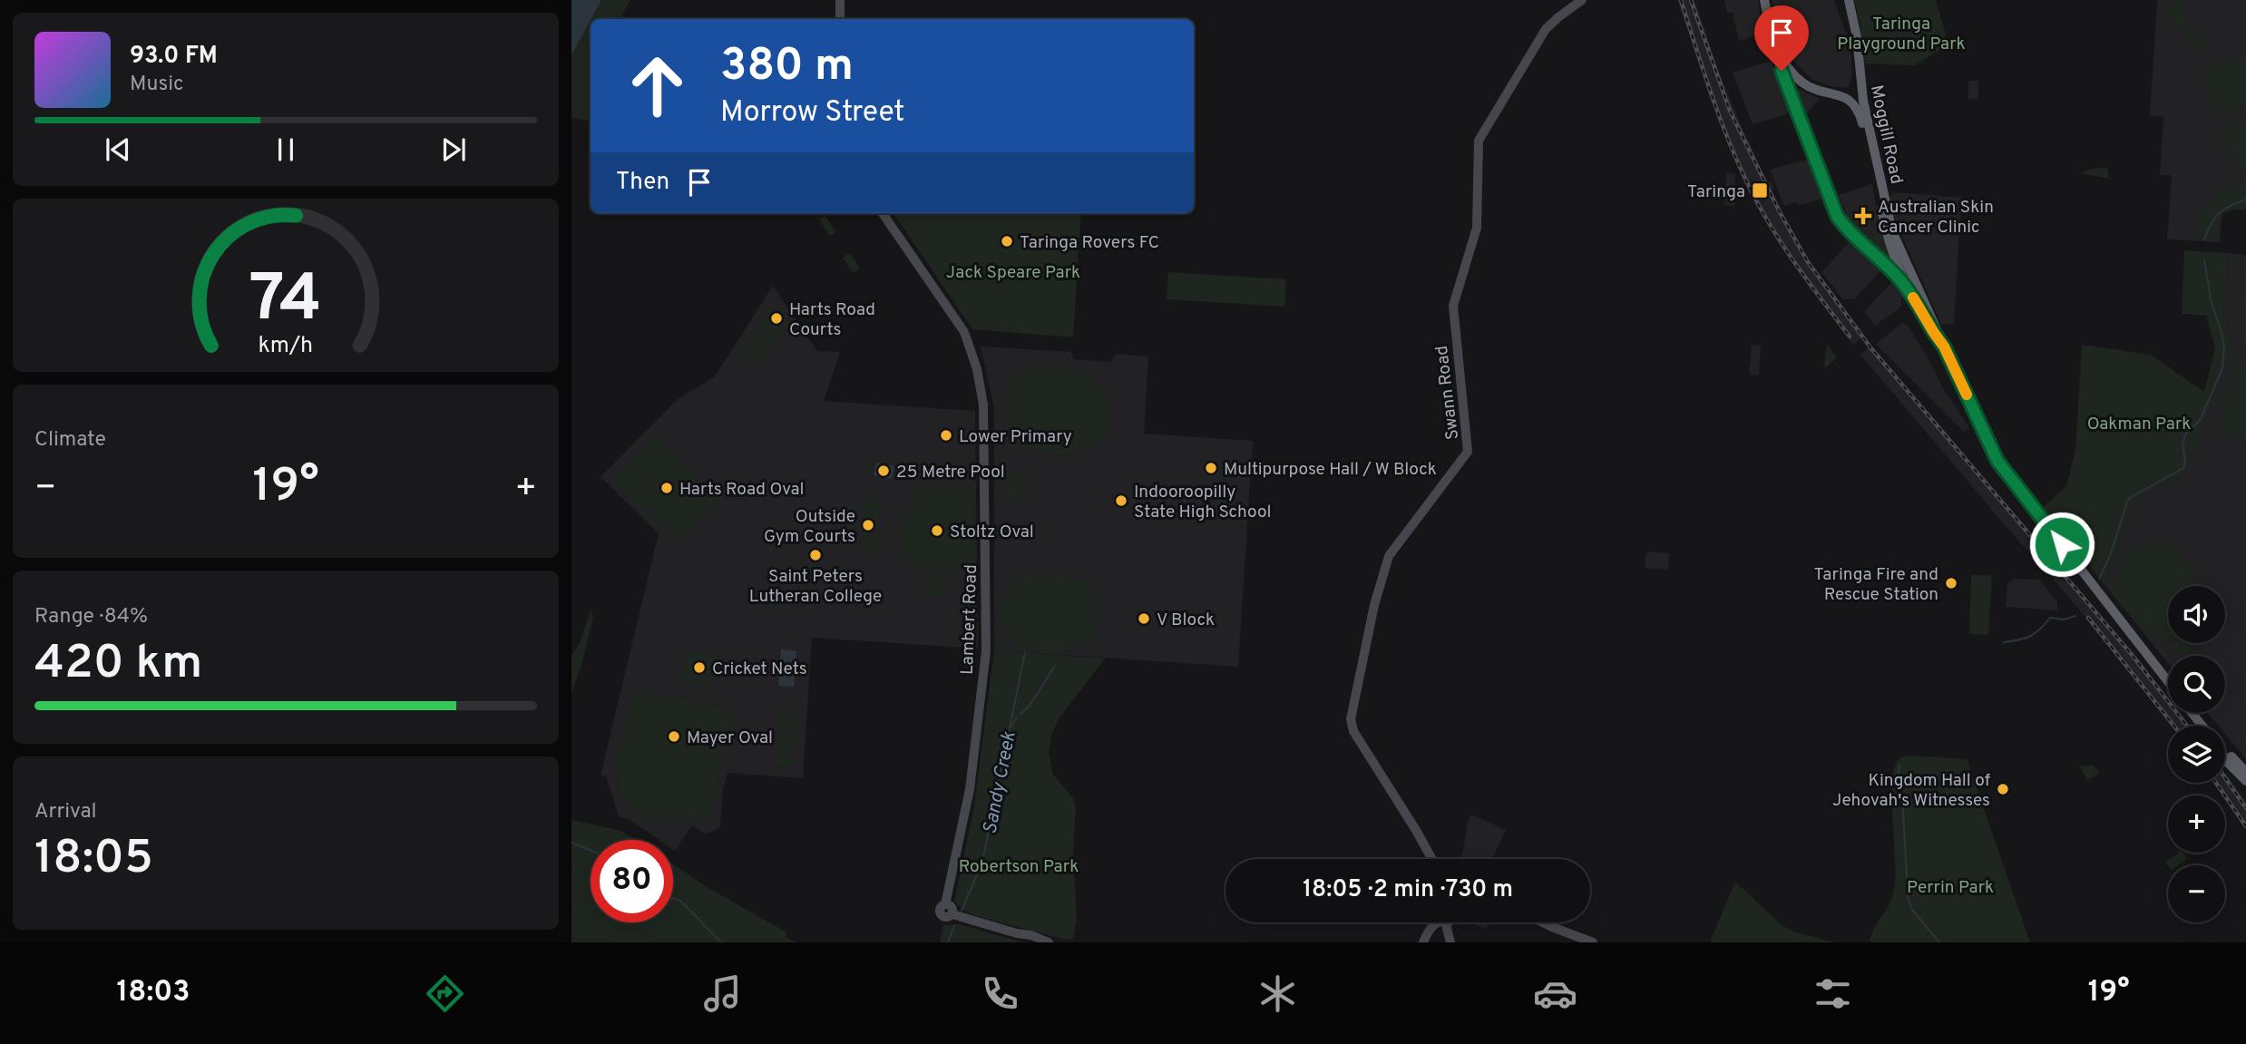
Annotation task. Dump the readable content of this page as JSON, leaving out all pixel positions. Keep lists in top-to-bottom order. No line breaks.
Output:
{"streets":{"highway":["Moggill Road"],"main road":["Swann Road","Lambert Road"]},"water":["Sandy Creek"],"parks":["Taringa Playground Park","Jack Speare Park","Oakman Park","Robertson Park","Perrin Park"],"places":{"transit":["Taringa"],"health":["Australian Skin Cancer Clinic"],"other":["Taringa Rovers FC","Harts Road Courts","Lower Primary","Multipurpose Hall / W Block","25 Metre Pool","Harts Road Oval","Indooroopilly State High School","Outside Gym Courts","Stoltz Oval","Saint Peters Lutheran College","Taringa Fire and Rescue Station","V Block","Cricket Nets","Mayer Oval","Kingdom Hall of Jehovah's Witnesses"]},"page":{"turn":["380 m","Morrow Street"],"song":["93.0 FM","Music"],"then":"Then","tile":["Climate",["Range · 84%","420 km"],["Arrival","18:05"]],"heat":["−","19°","+"],"map_buttons":["+","−"],"limit":"80","trip":"18:05 · 2 min · 730 m","tabs":["18:03","19°"],"gauge":["74","km/h"]}}
